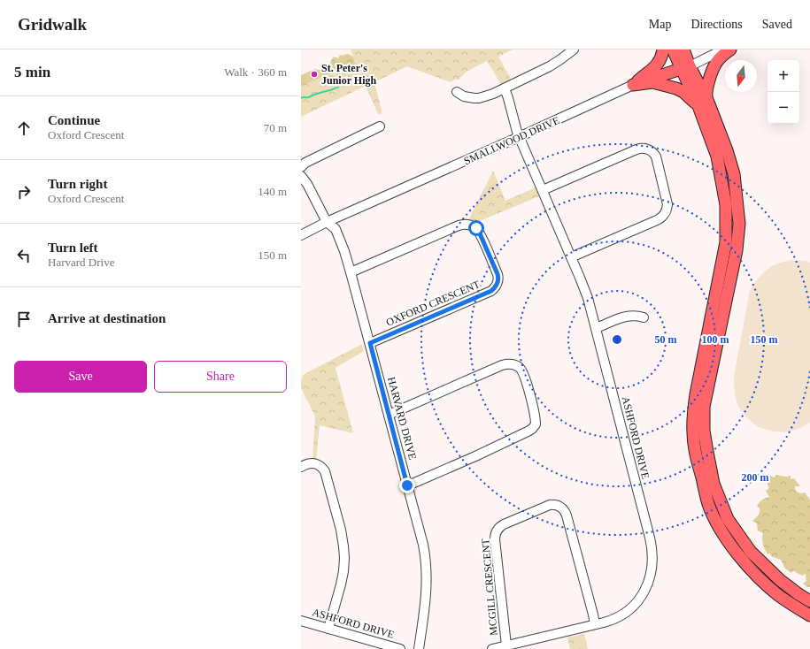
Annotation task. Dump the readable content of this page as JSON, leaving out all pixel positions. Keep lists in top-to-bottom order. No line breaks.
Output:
{"streets":{"main road":["SMALLWOOD DRIVE"],"street":["OXFORD CRESCENT","HARVARD DRIVE","ASHFORD DRIVE","MCGILL CRESCENT"]},"crossings":[["SMALLWOOD DRIVE","HARVARD DRIVE"],["SMALLWOOD DRIVE","ASHFORD DRIVE"],["OXFORD CRESCENT","HARVARD DRIVE"],["ASHFORD DRIVE","MCGILL CRESCENT"]],"places":["St. Peter's Junior High"],"north":"bottom","page":{"header":"Gridwalk","nav":["Map","Directions","Saved"],"heading":["5 min","Walk · 360 m"],"map_buttons":["+","−"],"list":[["Continue","Oxford Crescent","70 m"],["Turn right","Oxford Crescent","140 m"],["Turn left","Harvard Drive","150 m"],"Arrive at destination"],"buttons":["Save","Share"]},"rings":["50 m","100 m","150 m","200 m"]}
